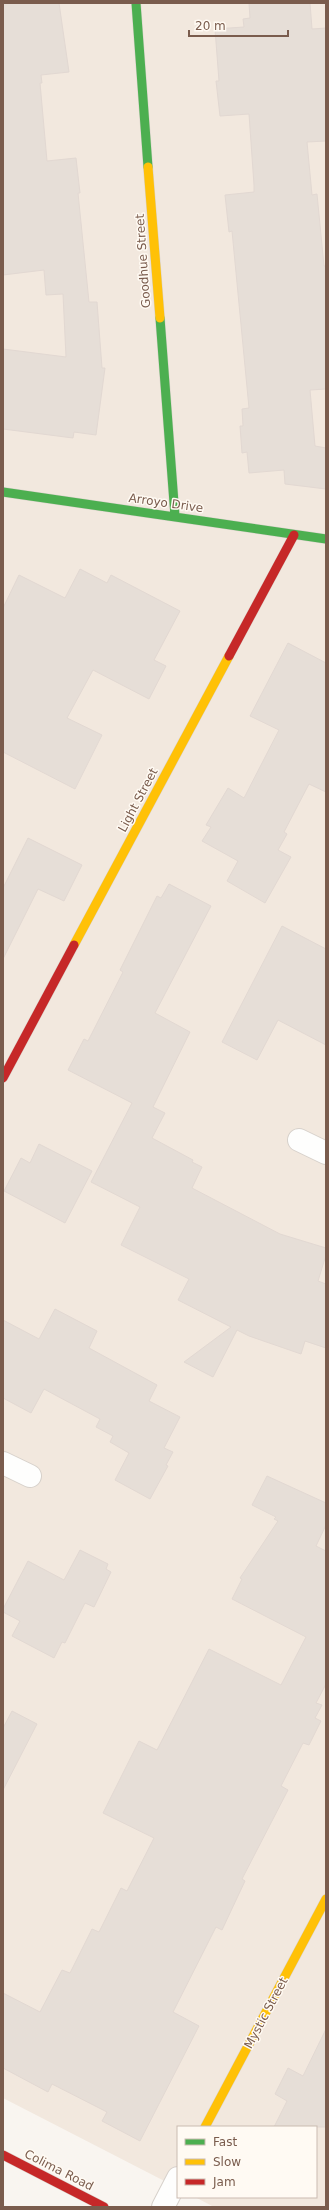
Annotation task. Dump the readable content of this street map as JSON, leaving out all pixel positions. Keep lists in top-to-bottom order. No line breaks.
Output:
{"streets":{"street":["Goodhue Street","Arroyo Drive","Light Street","Mystic Street","Colima Road"]},"crossings":[["Goodhue Street","Arroyo Drive"],["Arroyo Drive","Light Street"]],"legend":["Fast","Slow","Jam"],"scale_bar":"20 m"}
